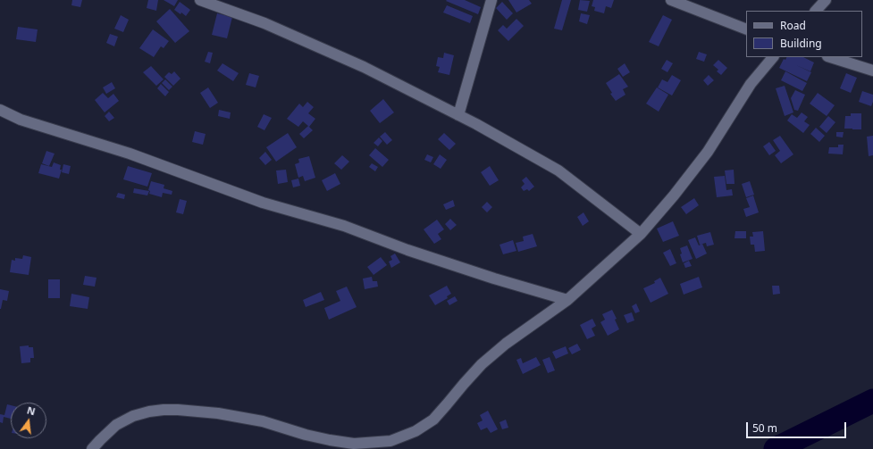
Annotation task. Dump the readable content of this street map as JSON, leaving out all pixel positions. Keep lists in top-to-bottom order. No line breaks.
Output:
{"legend":["Road","Building"],"scale_bar":"50 m","north":"top"}
